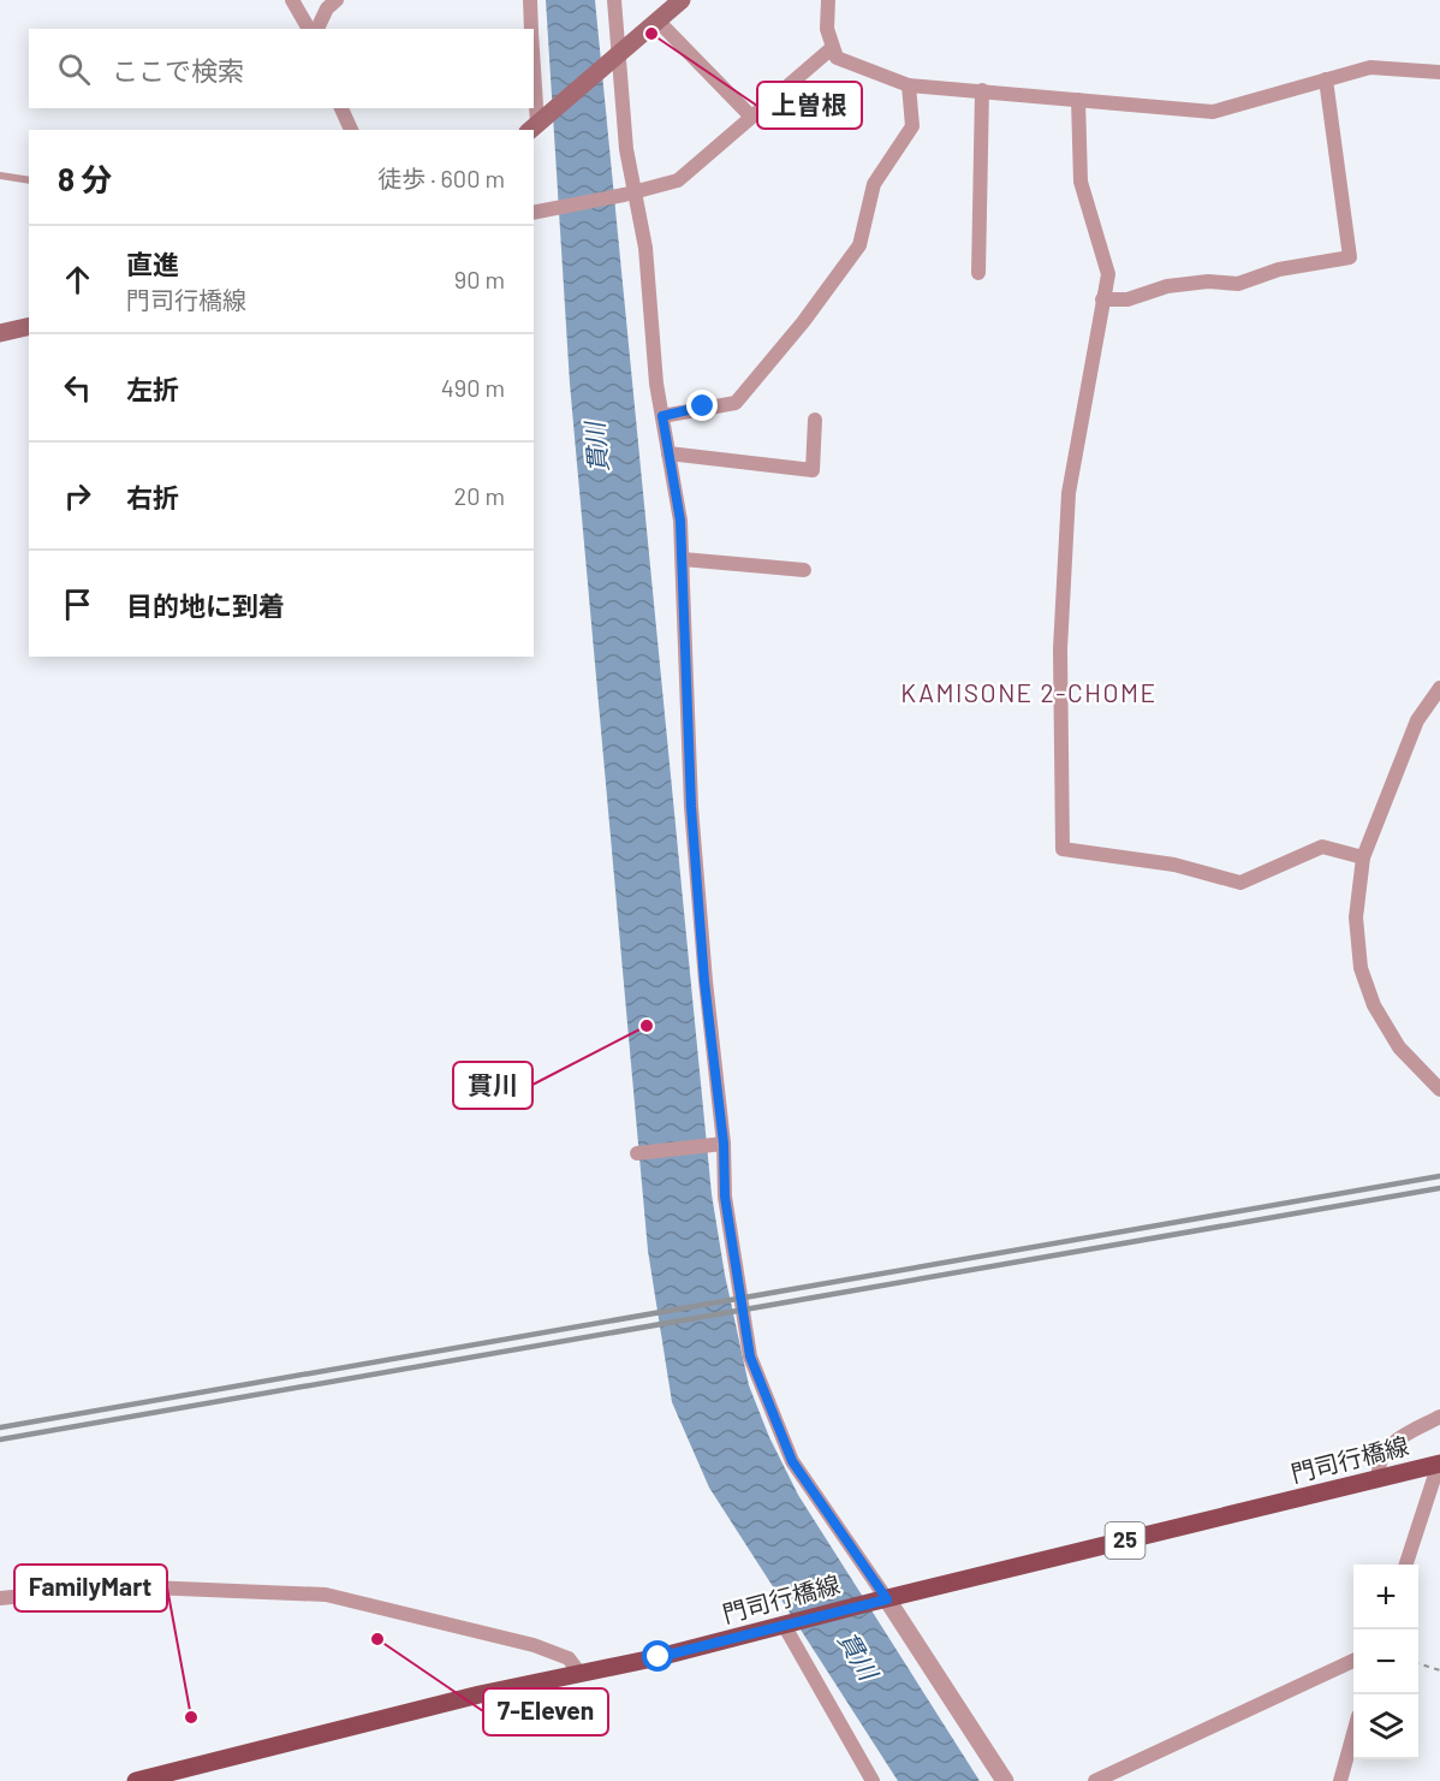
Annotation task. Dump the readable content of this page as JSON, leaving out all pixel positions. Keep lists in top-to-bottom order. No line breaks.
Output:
{"streets":{"main road":["門司行橋線","25"]},"districts":["KAMISONE 2-CHOME"],"water":["貫川"],"places":["上曽根","貫川","7-Eleven","FamilyMart"],"page":{"search":"ここで検索","heading":["8 分","徒歩 · 600 m"],"list":[["直進","門司行橋線","90 m"],["左折","490 m"],["右折","20 m"],"目的地に到着"],"map_buttons":["+","−"]}}
